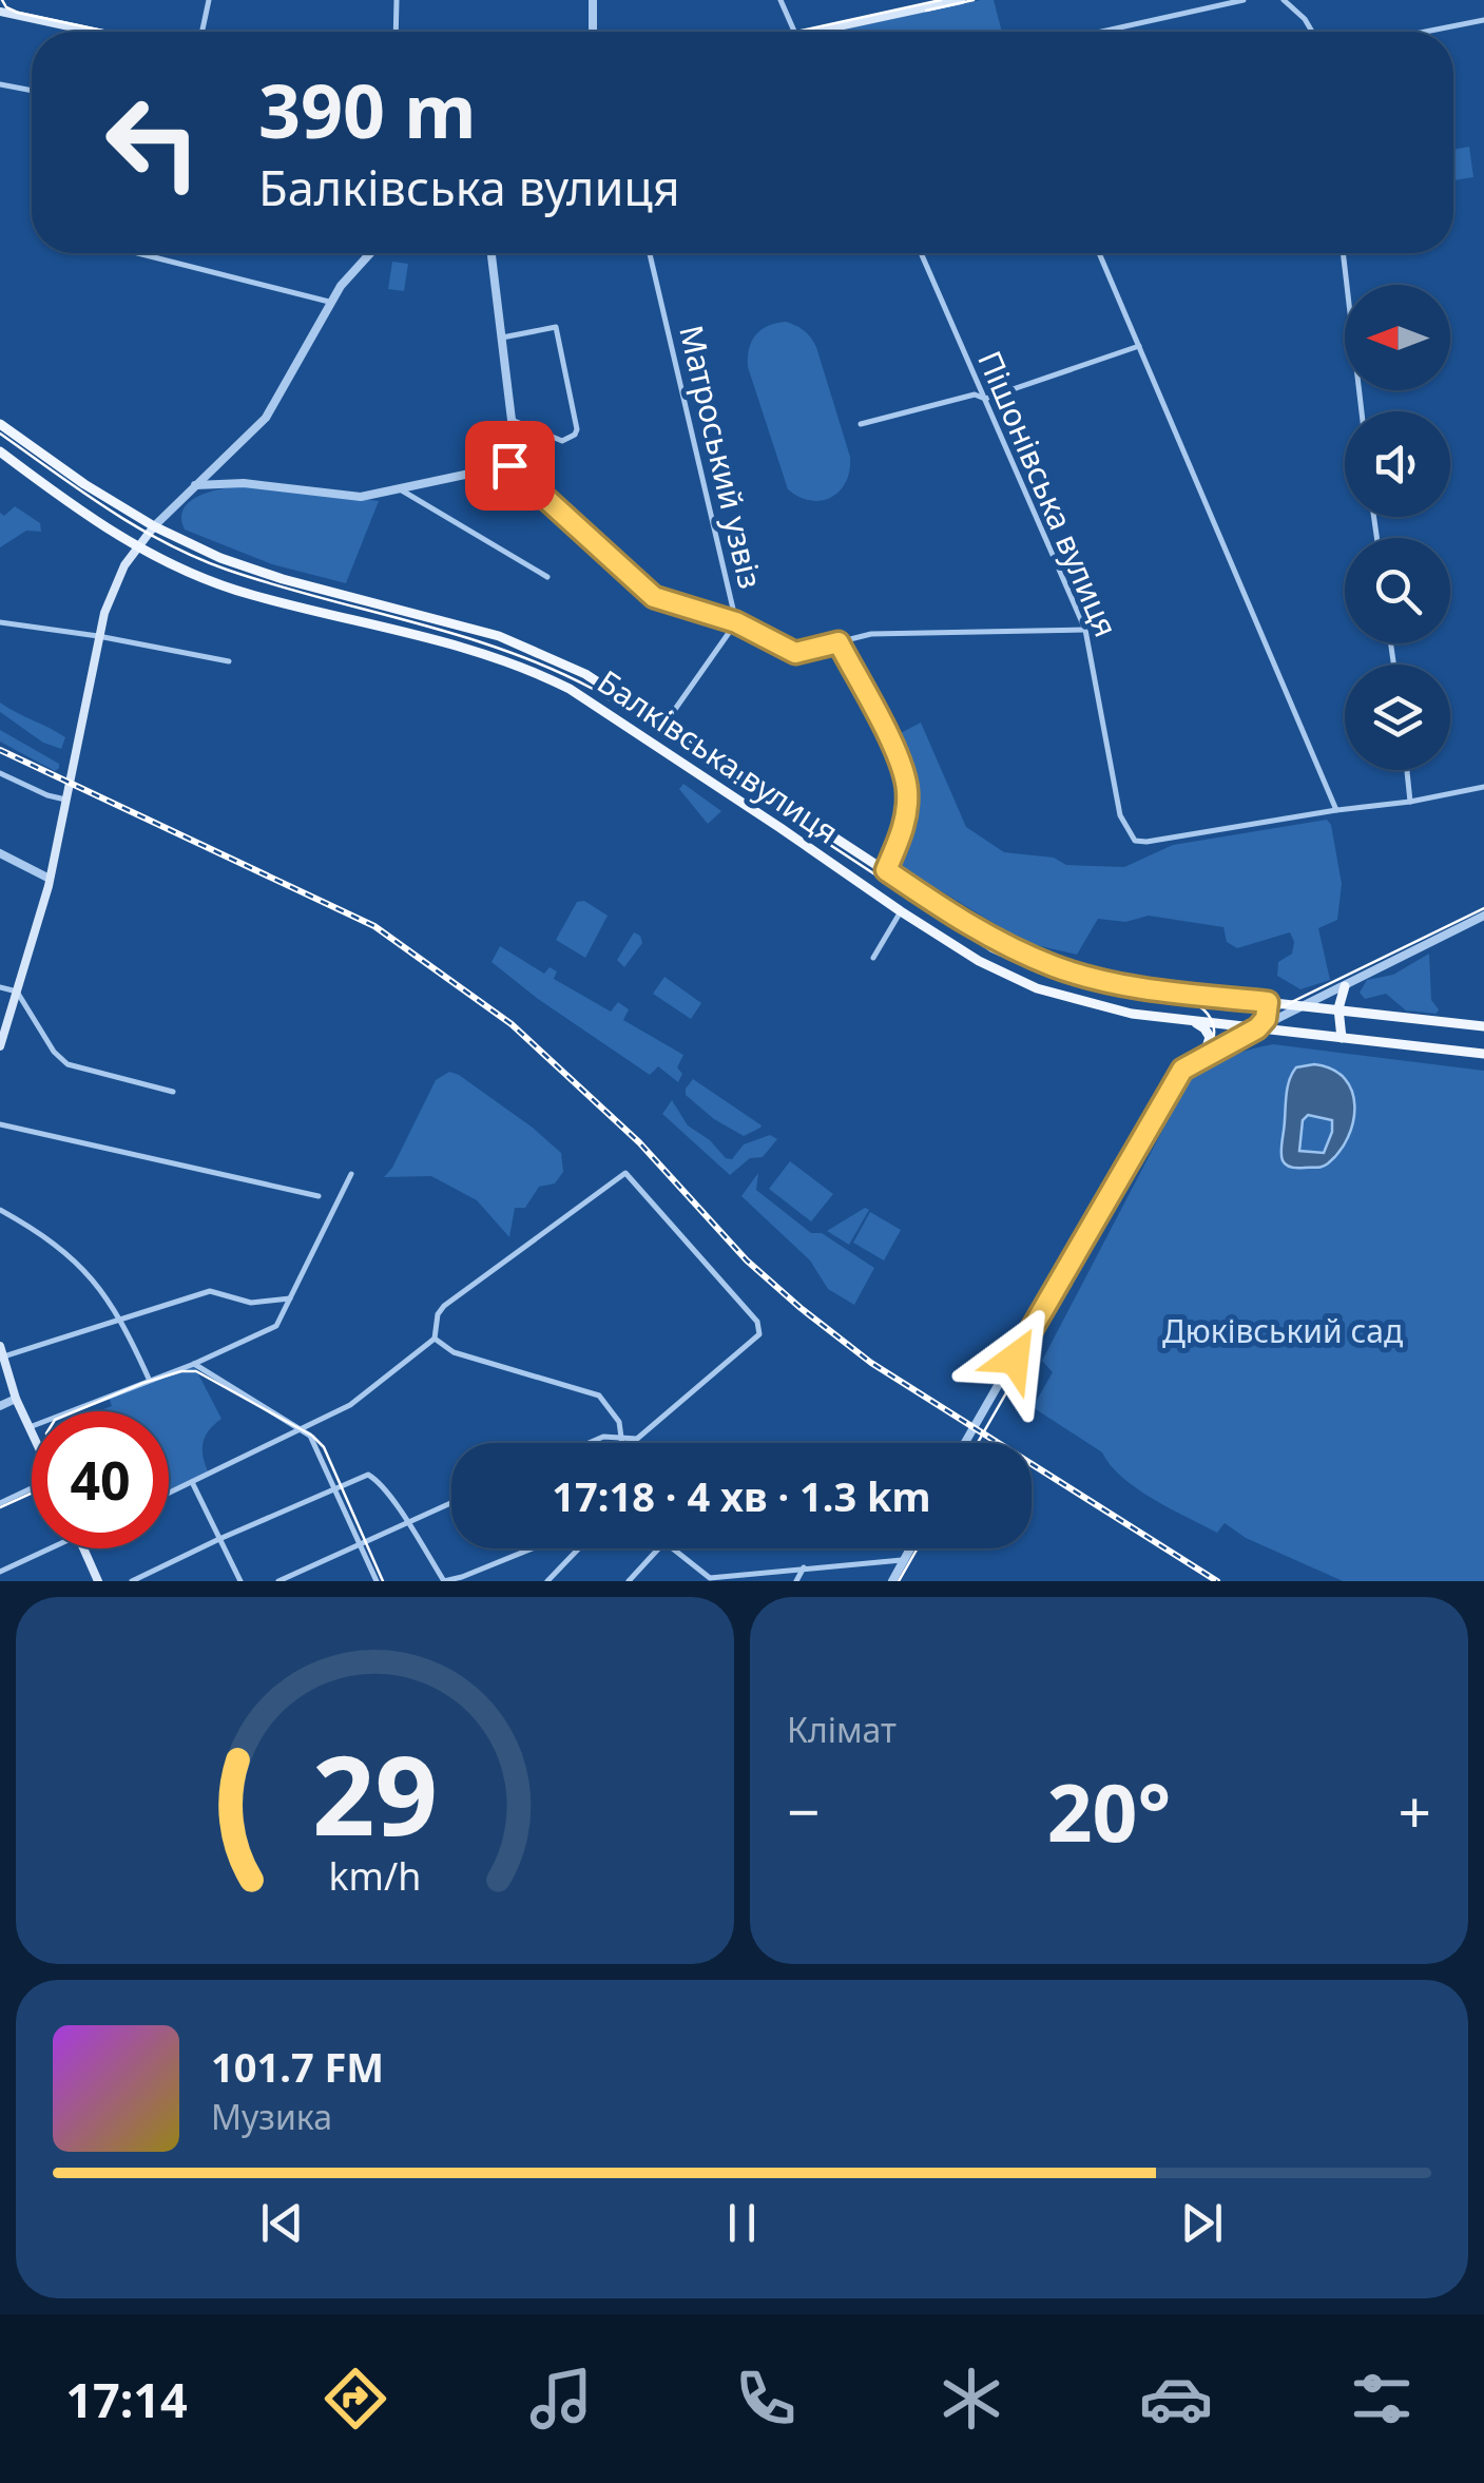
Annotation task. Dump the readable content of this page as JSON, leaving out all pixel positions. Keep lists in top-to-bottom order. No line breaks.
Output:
{"streets":{"main road":["Балківська вулиця"],"street":["Матроський узвіз","Пішонівська вулиця"]},"crossings":[["Матроський узвіз","Балківська вулиця"]],"parks":["Дюківський сад"],"north":"left","page":{"turn":["390 m","Балківська вулиця"],"limit":"40","trip":"17:18 · 4 хв · 1.3 km","tile":"Клімат","heat":["−","20°","+"],"song":["101.7 FM","Музика"],"tabs":"17:14","gauge":["29","km/h"]}}
